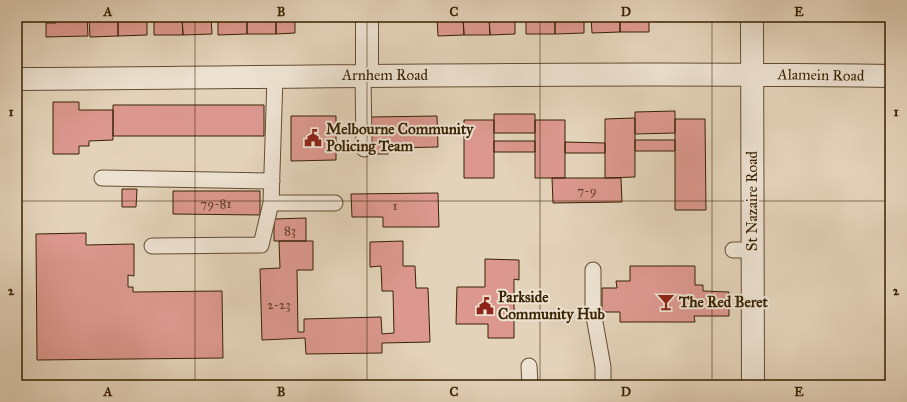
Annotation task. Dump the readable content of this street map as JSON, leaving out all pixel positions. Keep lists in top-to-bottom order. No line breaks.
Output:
{"streets":{"street":["Arnhem Road","Alamein Road","St Nazaire Road"]},"crossings":[["Arnhem Road","Alamein Road"],["Arnhem Road","St Nazaire Road"],["Alamein Road","St Nazaire Road"]],"places":{"public building":["Melbourne Community Policing Team","Parkside Community Hub"],"bar":["The Red Beret"]},"house_numbers":["7-9","79-81","1","83","2-23"],"grid":{"columns":["A","B","C","D","E"],"rows":["1","2"]}}
